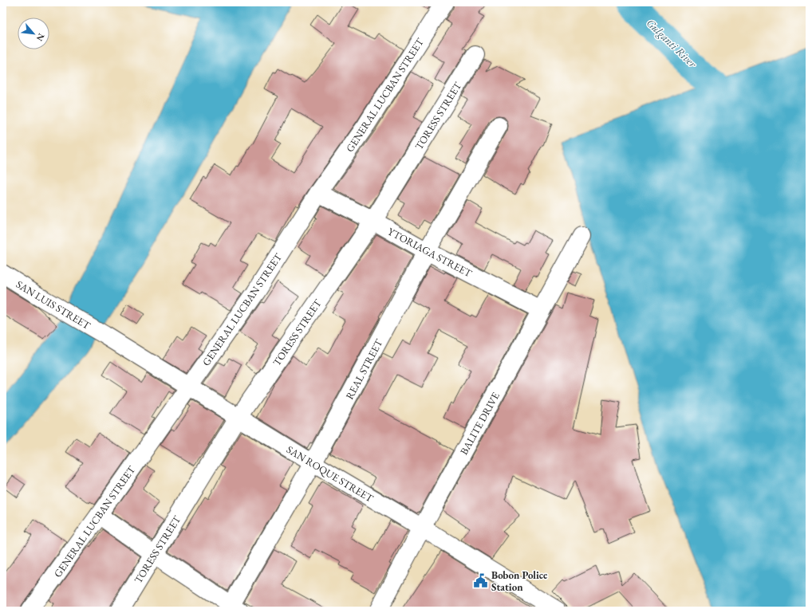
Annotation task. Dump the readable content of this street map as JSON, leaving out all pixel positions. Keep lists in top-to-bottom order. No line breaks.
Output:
{"streets":{"street":["GENERAL LUCBAN STREET","TORESS STREET","YTORIAGA STREET","SAN LUIS STREET","REAL STREET","BALITE DRIVE","SAN ROQUE STREET"]},"crossings":[["GENERAL LUCBAN STREET","YTORIAGA STREET"],["GENERAL LUCBAN STREET","SAN ROQUE STREET"],["TORESS STREET","YTORIAGA STREET"],["TORESS STREET","SAN ROQUE STREET"],["YTORIAGA STREET","REAL STREET"],["YTORIAGA STREET","BALITE DRIVE"],["SAN LUIS STREET","SAN ROQUE STREET"],["REAL STREET","SAN ROQUE STREET"],["BALITE DRIVE","SAN ROQUE STREET"]],"water":["Gulganti River"],"places":{"public building":["Bobon Police Station"]},"north":"bottom right"}
